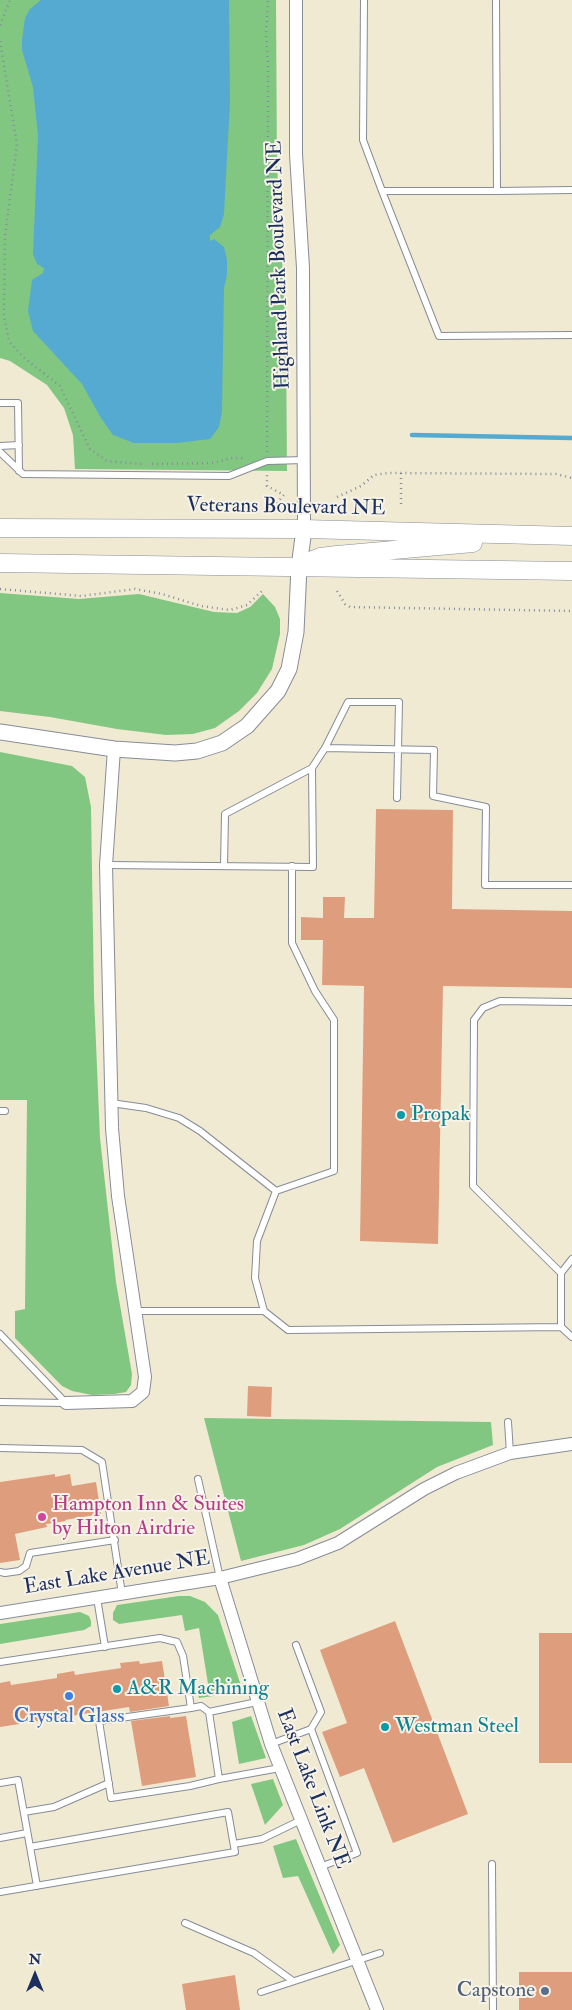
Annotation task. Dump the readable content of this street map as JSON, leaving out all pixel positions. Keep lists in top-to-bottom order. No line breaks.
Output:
{"streets":{"main road":["Veterans Boulevard NE"],"street":["Highland Park Boulevard NE","East Lake Avenue NE","East Lake Link NE"]},"crossings":[["Highland Park Boulevard NE","Veterans Boulevard NE"],["East Lake Avenue NE","East Lake Link NE"]],"places":["Propak","Hampton Inn & Suites by Hilton Airdrie","A&R Machining","Crystal Glass","Westman Steel","Capstone"],"north":"top"}
